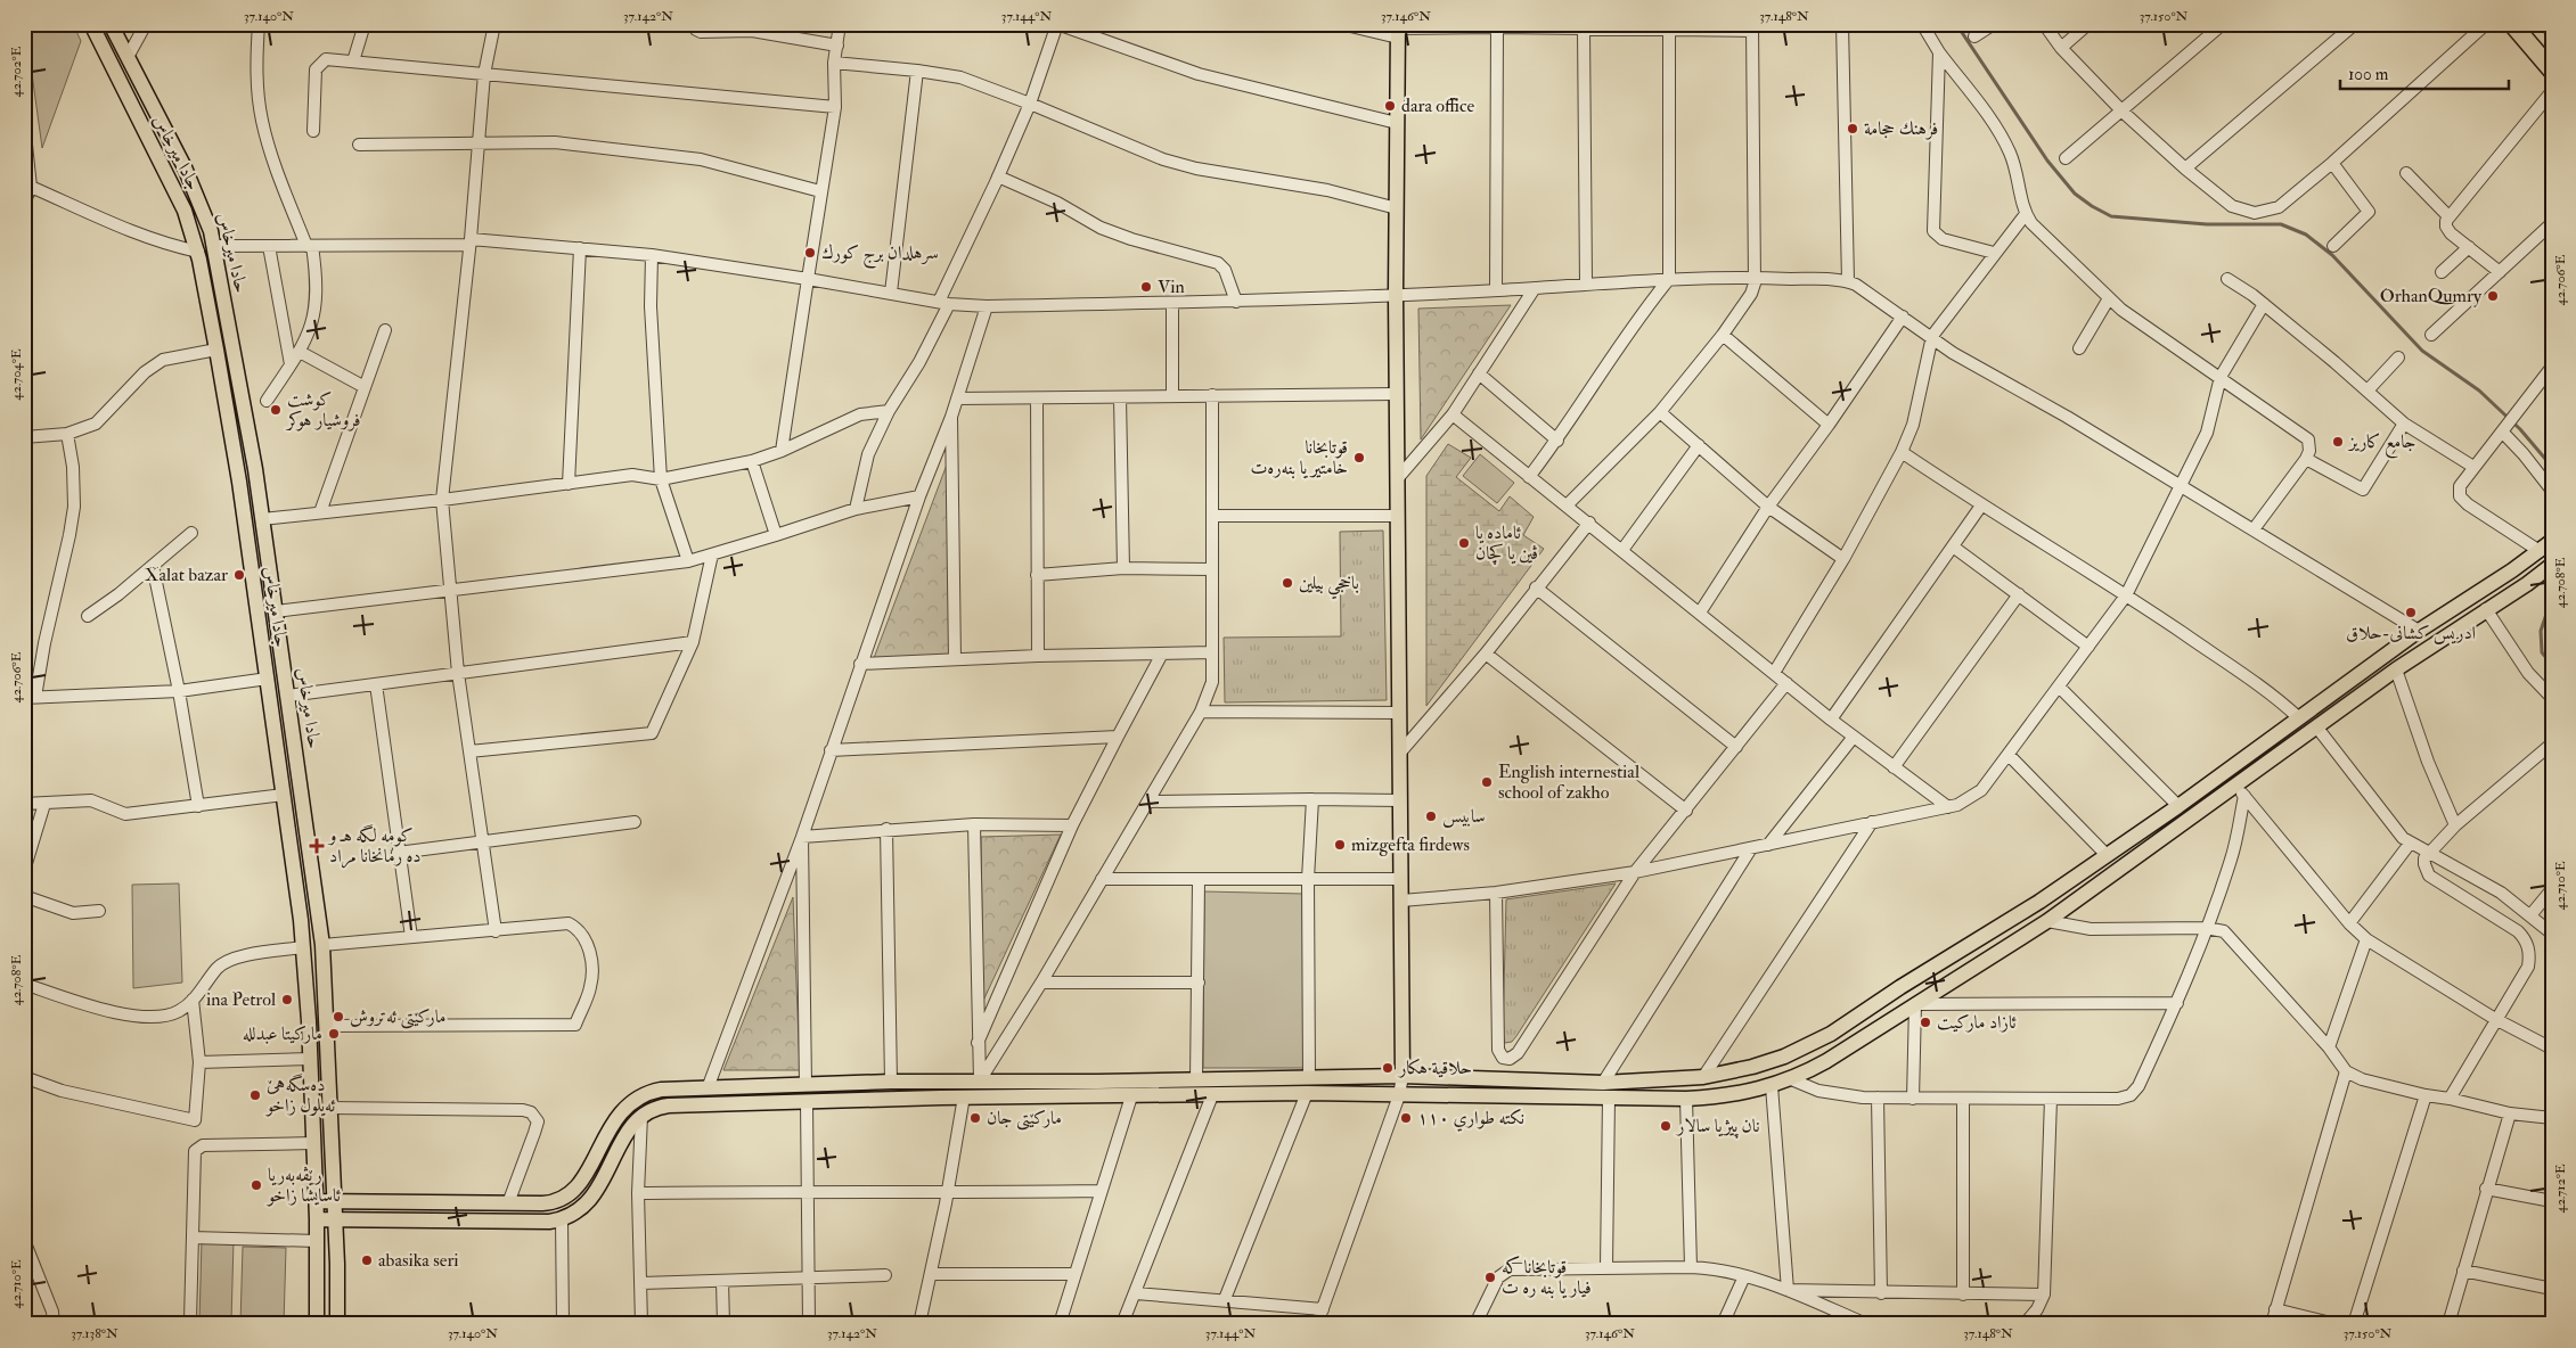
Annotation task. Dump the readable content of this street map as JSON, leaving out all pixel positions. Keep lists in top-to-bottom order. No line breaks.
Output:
{"streets":{"main road":["جادا ميرخاس","حادا ميرخاس"]},"places":{"other":["dara office","فرهنك حجامة","سرهلدان برج كورك","Vin","OrhanQumry","كوشت فروشيار هوكر","جامع كاريز","قوتابخانا خامتیر یا بنەرەت","ئاماده یا ڤین یا کچان","Xalat bazar","باخجي بيلين","ادريس كشانى-حلاق","English internestial school of zakho","سابيس","mizgefta firdews","ina Petrol","مارکێتی ئەتروش","ئازاد ماركيت","ماركيتا عبدلله","حلاقية هكار","ده‌سگه‌هێ ئه‌يلول زاخو","مارکێتی جان","نكته طواري ١١٠","نان پيژيا سالار","رێڤه‌به‌ريا ئاسايشا زاخو","abasika seri","قوتابخانا كه فيار يا بنه ره ت"],"health":["كومه لگه هـ و ده رمانخانا مراد"]},"scale_bar":"100 m","coordinates":["37.140°N","37.142°N","37.144°N","37.146°N","37.148°N","37.150°N","42.702°E","42.706°E","42.704°E","42.708°E","42.710°E","42.712°E","37.138°N"]}
